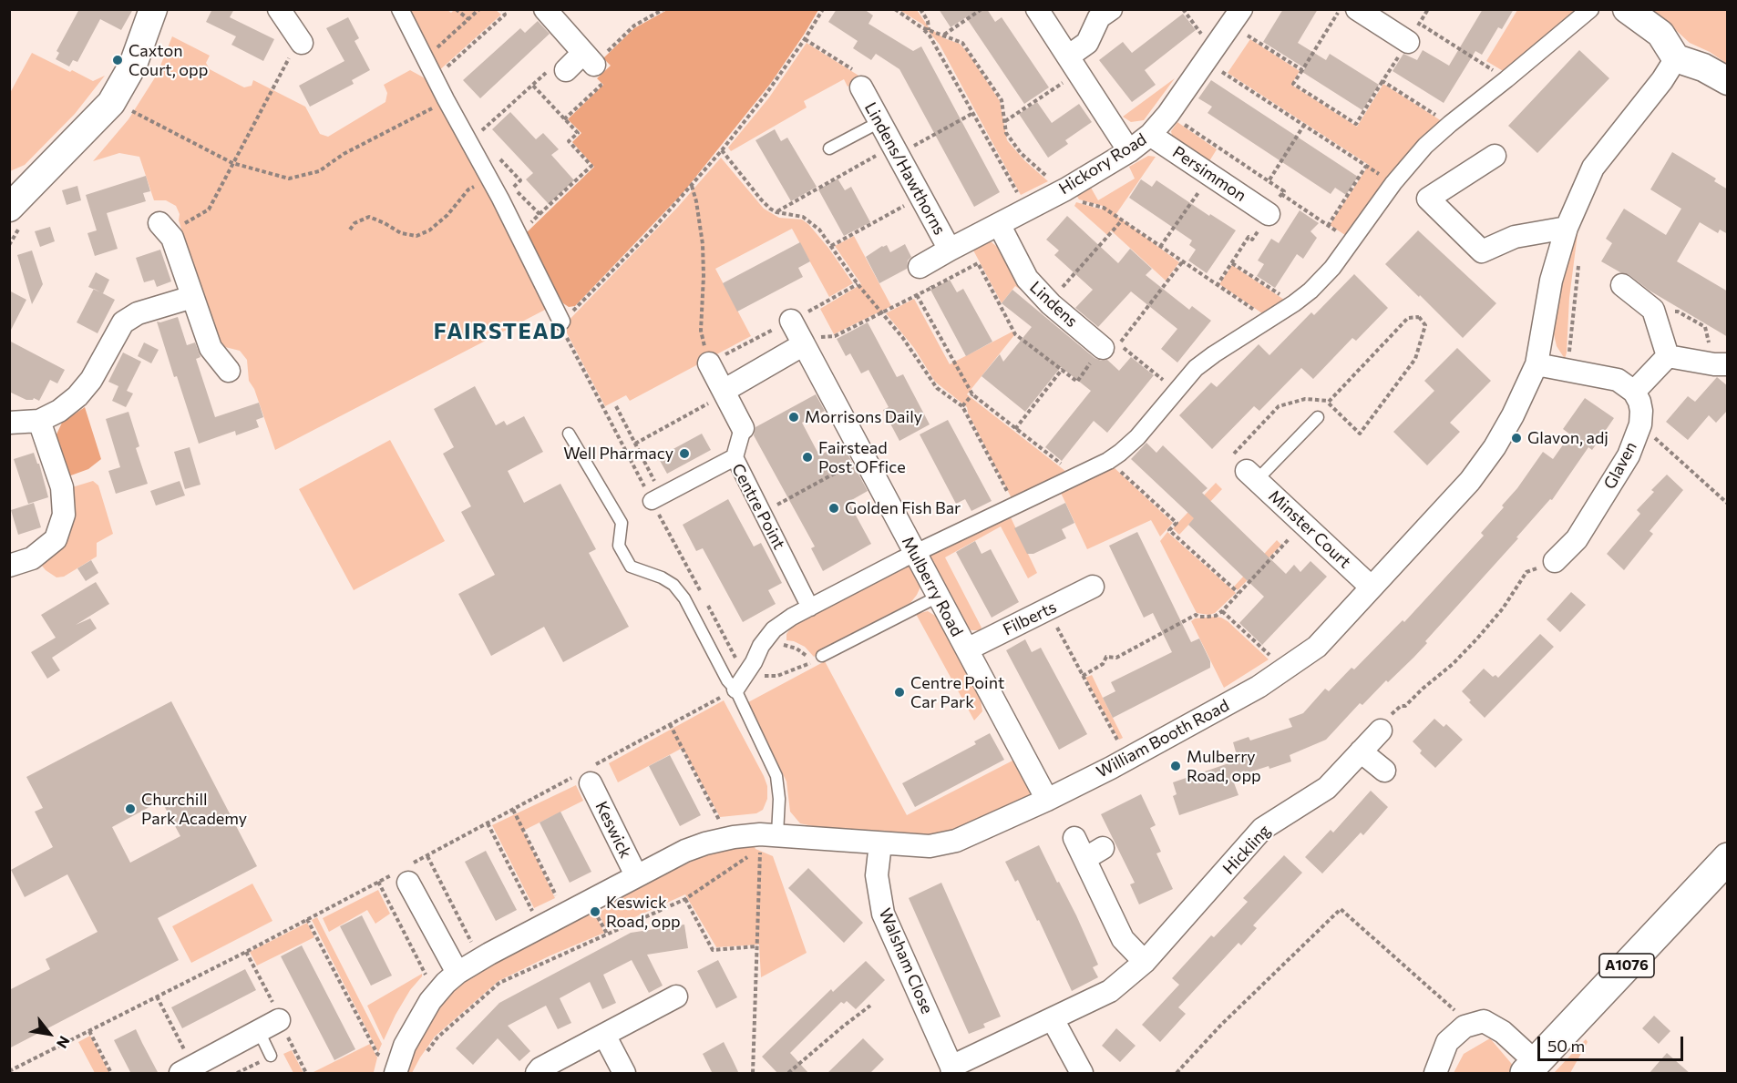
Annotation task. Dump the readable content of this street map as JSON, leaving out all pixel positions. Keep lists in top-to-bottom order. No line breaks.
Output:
{"streets":{"main road":["A1076"],"street":["Hickory Road","Lindens/Hawthorns","Persimmon","Lindens","Glaven","Centre Point","Minster Court","Mulberry Road","Filberts","William Booth Road","Keswick","Hickling","Walsham Close"]},"crossings":[["Hickory Road","Lindens/Hawthorns"],["Hickory Road","Persimmon"],["Hickory Road","Lindens"],["Minster Court","William Booth Road"],["Mulberry Road","Filberts"],["Mulberry Road","William Booth Road"],["William Booth Road","Keswick"],["William Booth Road","Walsham Close"],["Hickling","Walsham Close"]],"districts":["FAIRSTEAD"],"places":["Caxton Court, opp","Morrisons Daily","Glavon, adj","Well Pharmacy","Fairstead Post OFfice","Golden Fish Bar","Centre Point Car Park","Mulberry Road, opp","Churchill Park Academy","Keswick Road, opp"],"scale_bar":"50 m","north":"bottom right"}
